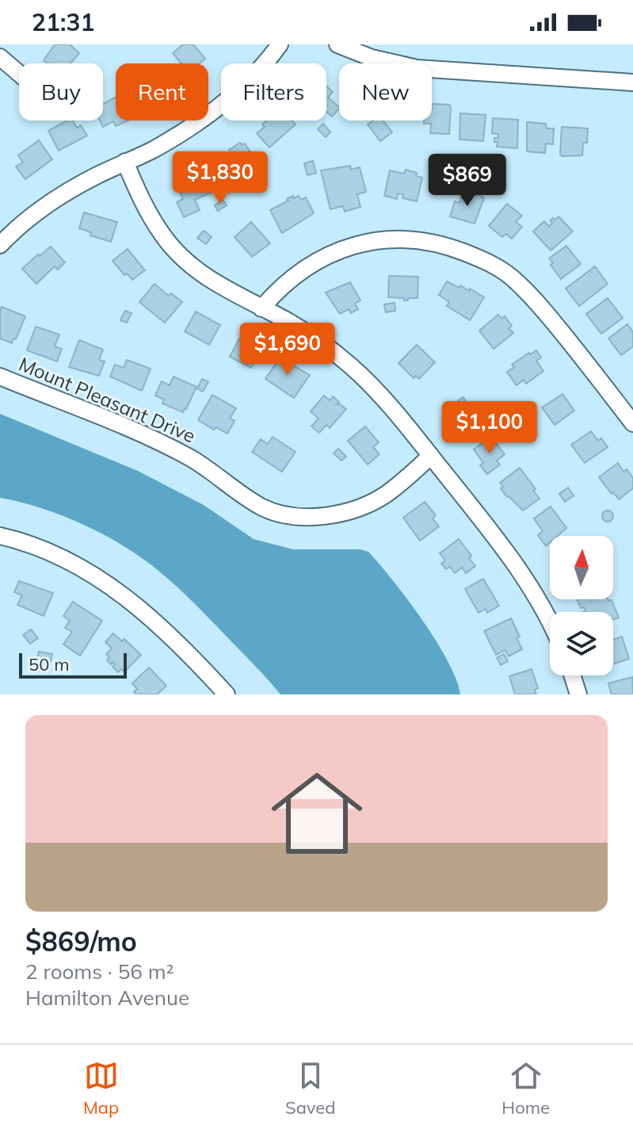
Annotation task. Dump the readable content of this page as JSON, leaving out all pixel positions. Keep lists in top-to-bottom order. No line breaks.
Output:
{"streets":{"street":["Mount Pleasant Drive"]},"scale_bar":"50 m","north":"top","page":{"status":"21:31","chip":["Buy","Rent","Filters","New"],"price":["$1,830","$869","$1,690","$1,100"],"scale":"50 m","list":[{"name":"$869/mo","note":"2 rooms · 56 m² · Hamilton Avenue"}],"tabs":["Map","Saved","Home"]}}
